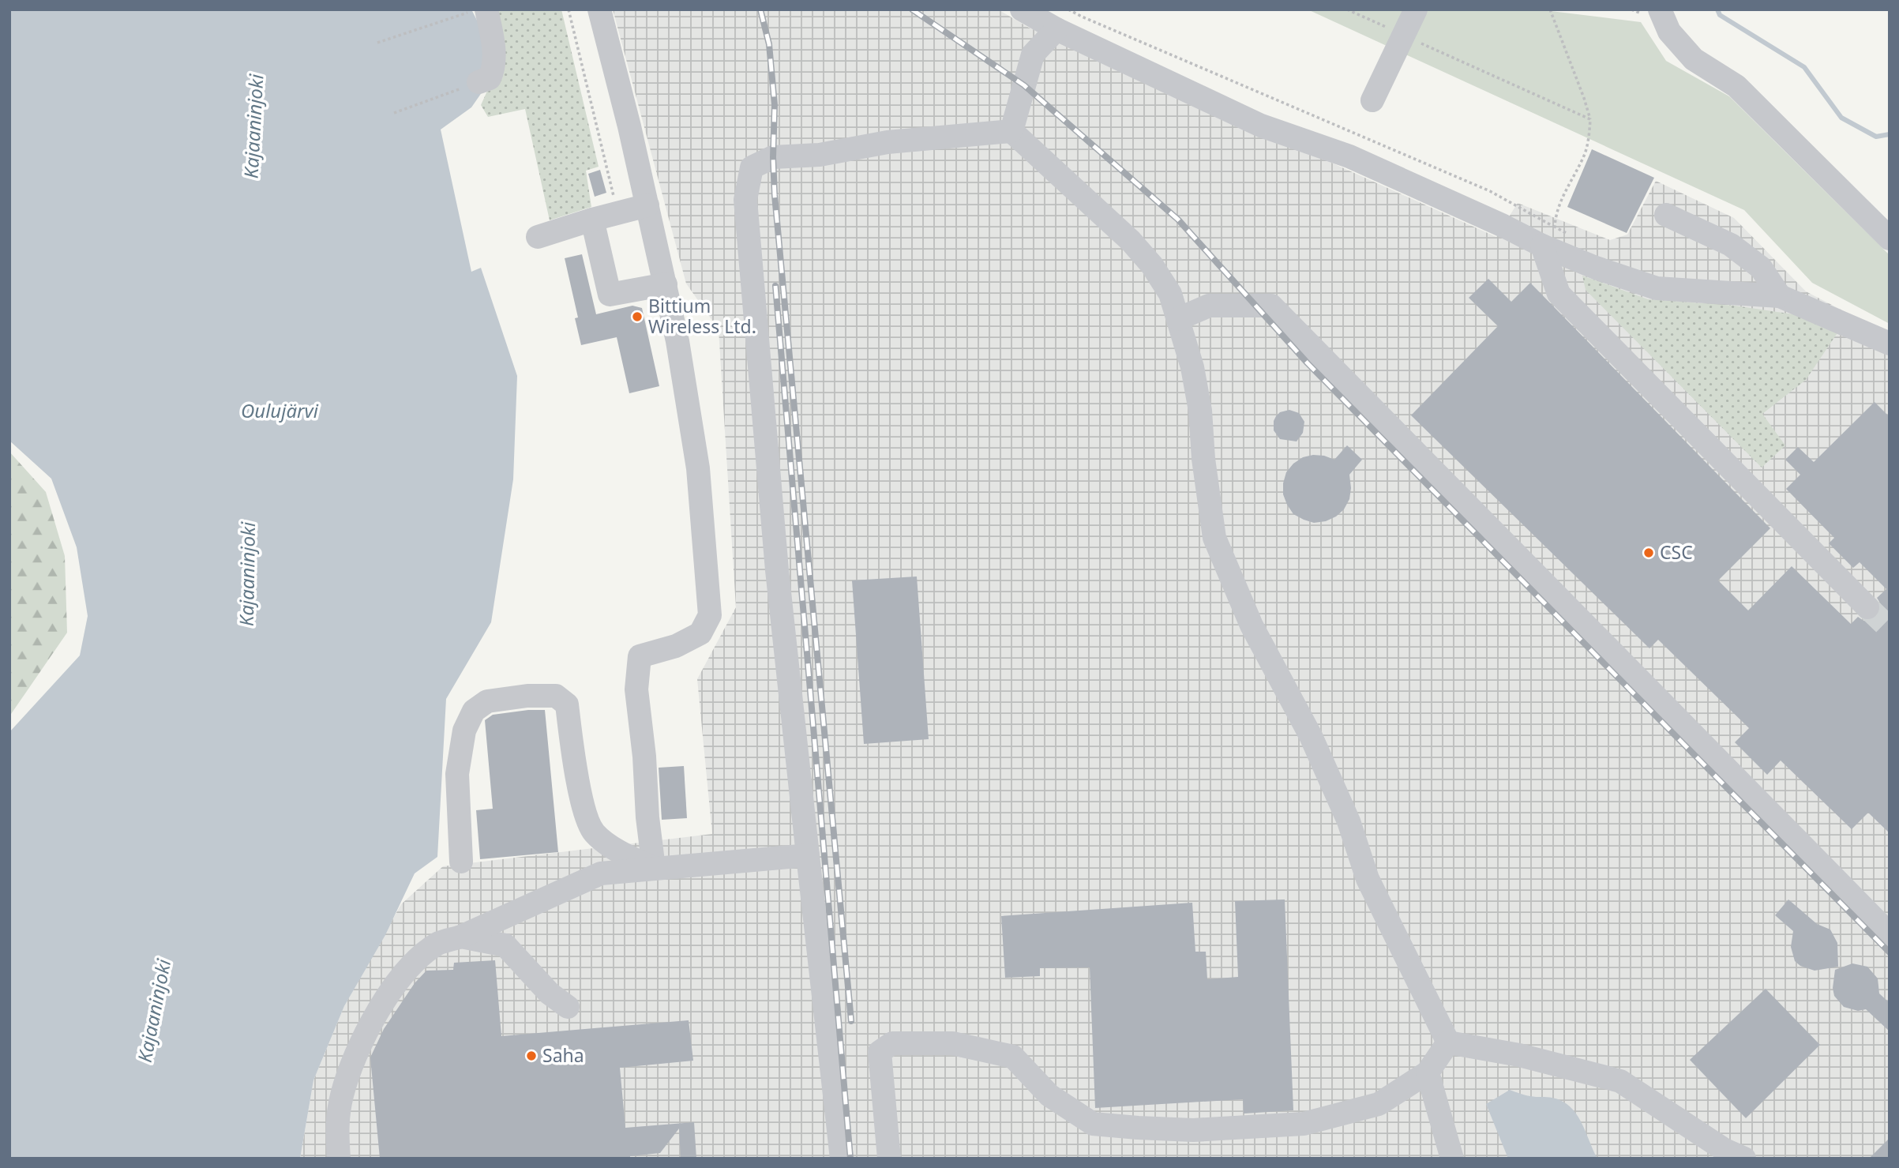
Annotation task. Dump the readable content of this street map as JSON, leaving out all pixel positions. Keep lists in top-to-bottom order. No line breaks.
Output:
{"water":["Kajaaninjoki","Oulujärvi"],"places":["Bittium Wireless Ltd.","CSC","Saha"]}
